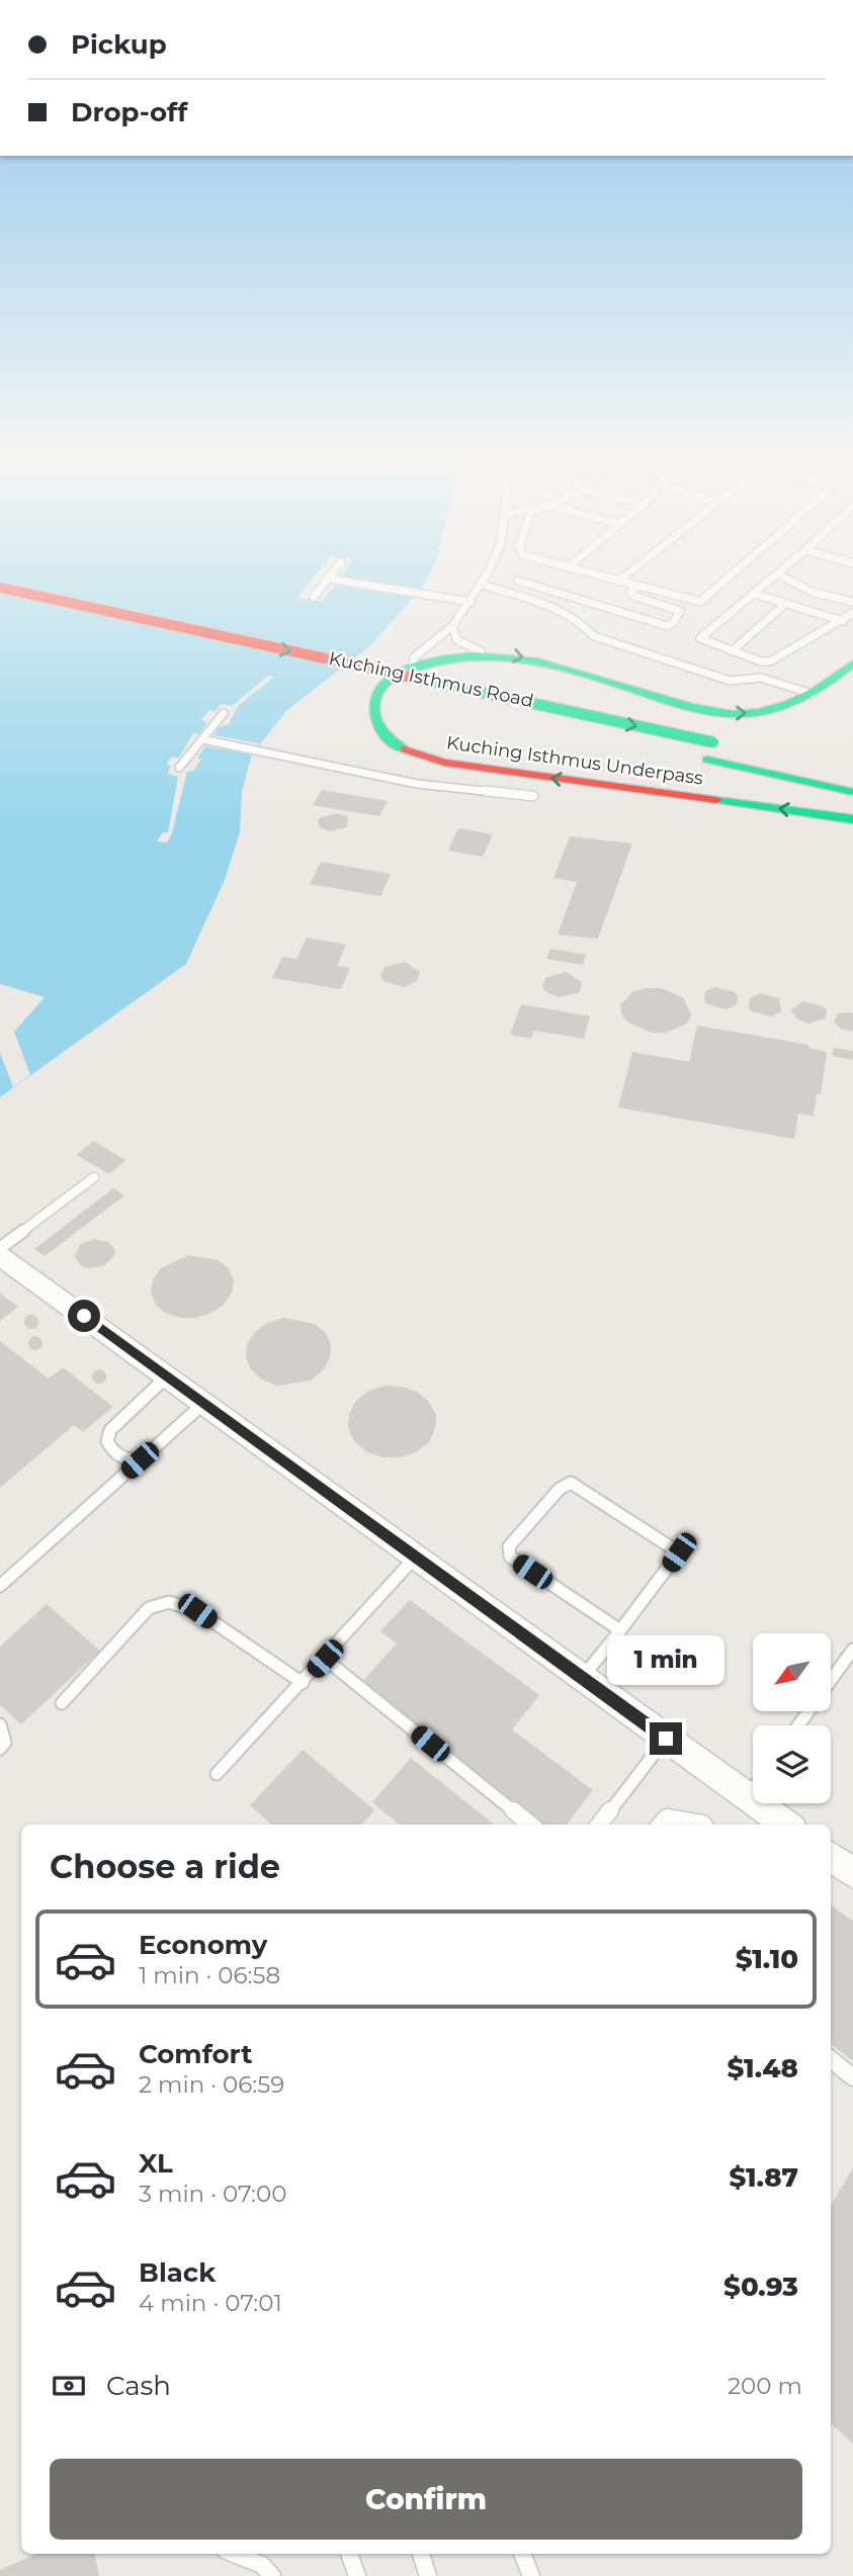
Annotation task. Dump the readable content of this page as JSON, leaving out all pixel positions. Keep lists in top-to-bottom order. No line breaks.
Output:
{"streets":{"main road":["Kuching Isthmus Road","Kuching Isthmus Underpass"]},"north":"bottom left","page":{"banner":["Pickup","Drop-off"],"bubble":"1 min","heading":"Choose a ride","list":[{"name":"Economy","note":"1 min · 06:58","value":"$1.10"},{"name":"Comfort","note":"2 min · 06:59","value":"$1.48"},{"name":"XL","note":"3 min · 07:00","value":"$1.87"},{"name":"Black","note":"4 min · 07:01","value":"$0.93"}],"pay":["Cash","200 m"],"buttons":"Confirm"}}
